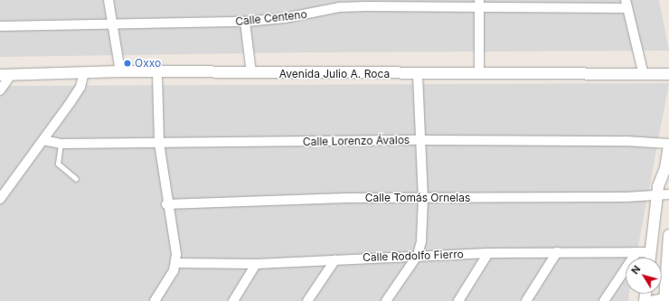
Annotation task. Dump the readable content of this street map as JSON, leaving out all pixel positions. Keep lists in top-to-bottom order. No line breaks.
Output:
{"streets":{"street":["Calle Centeno","Avenida Julio A. Roca","Calle Lorenzo Ávalos","Calle Tomás Ornelas","Calle Rodolfo Fierro"]},"places":["Oxxo"],"north":"top left"}
